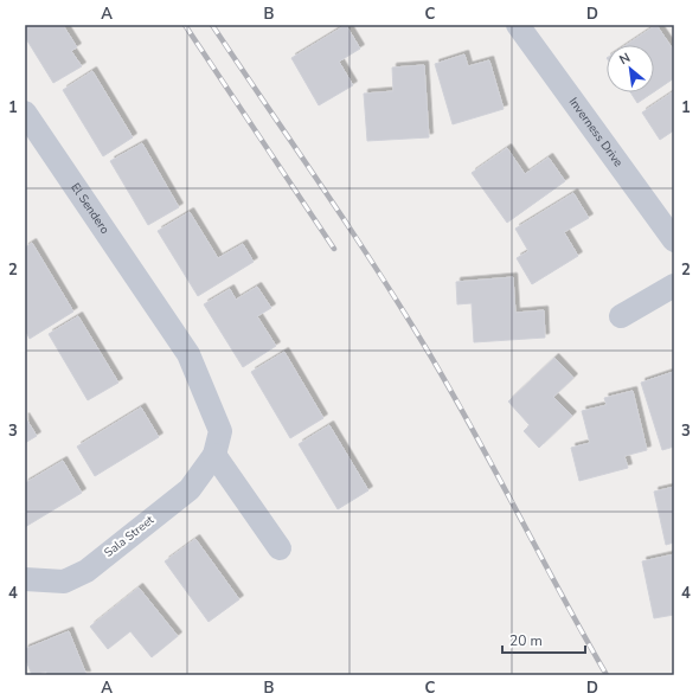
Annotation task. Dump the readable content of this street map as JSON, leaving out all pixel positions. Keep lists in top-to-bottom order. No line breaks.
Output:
{"streets":{"street":["Inverness Drive","El Sendero","Sala Street"]},"crossings":[["El Sendero","Sala Street"]],"scale_bar":"20 m","north":"top left","grid":{"columns":["A","B","C","D"],"rows":["1","2","3","4"]}}
